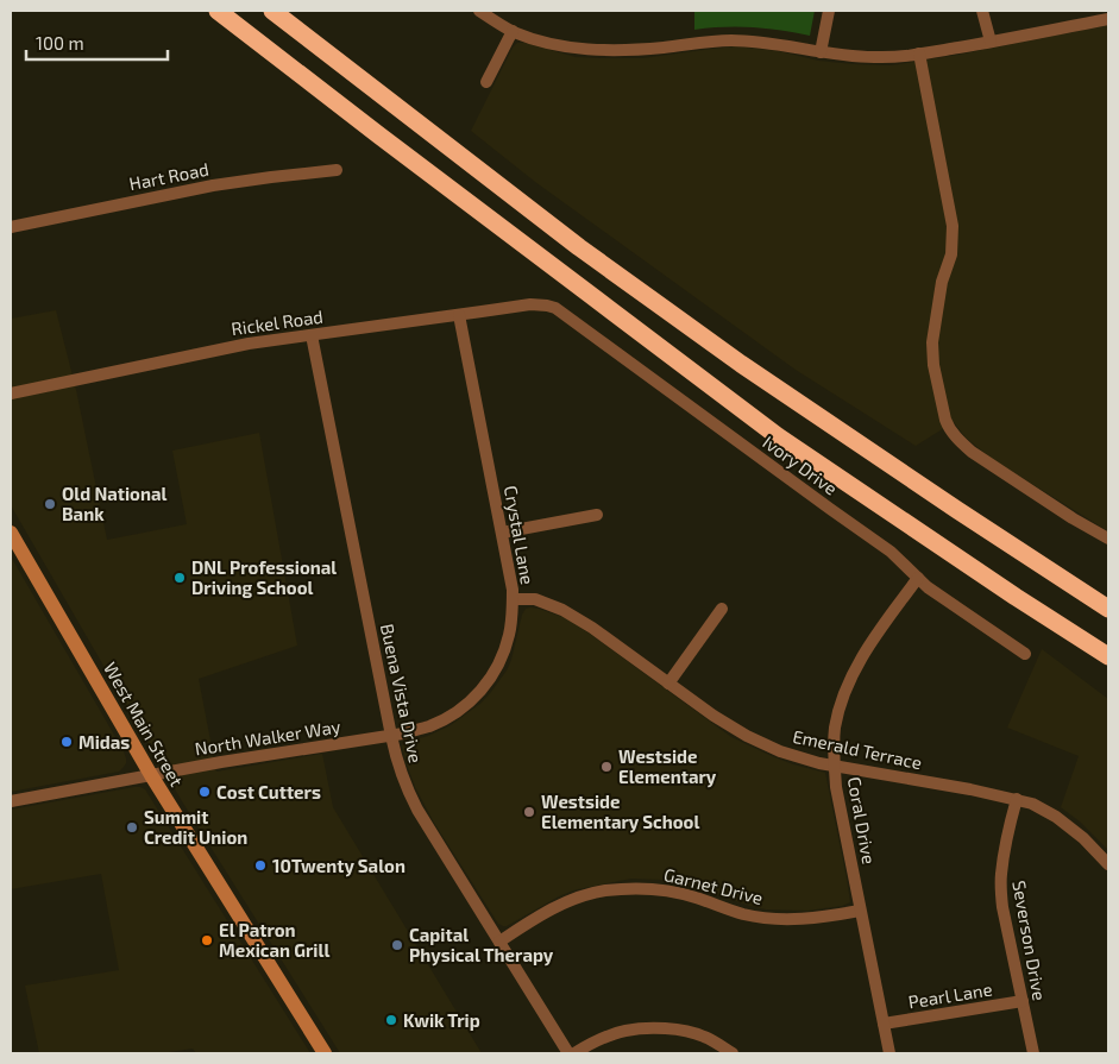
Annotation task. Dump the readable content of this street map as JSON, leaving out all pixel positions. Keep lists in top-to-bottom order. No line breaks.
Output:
{"streets":{"main road":["West Main Street"],"street":["Hart Road","Rickel Road","Ivory Drive","Crystal Lane","Buena Vista Drive","North Walker Way","Emerald Terrace","Coral Drive","Garnet Drive","Severson Drive","Pearl Lane"]},"crossings":[["Rickel Road","Ivory Drive"],["Rickel Road","Crystal Lane"],["Rickel Road","Buena Vista Drive"],["Ivory Drive","Coral Drive"],["Crystal Lane","Buena Vista Drive"],["Crystal Lane","North Walker Way"],["Crystal Lane","Emerald Terrace"],["Buena Vista Drive","North Walker Way"],["Buena Vista Drive","Garnet Drive"],["West Main Street","North Walker Way"],["Emerald Terrace","Coral Drive"],["Emerald Terrace","Severson Drive"],["Coral Drive","Garnet Drive"],["Coral Drive","Pearl Lane"],["Severson Drive","Pearl Lane"]],"places":["Old National Bank","DNL Professional Driving School","Midas","Westside Elementary","Cost Cutters","Westside Elementary School","Summit Credit Union","10Twenty Salon","El Patron Mexican Grill","Capital Physical Therapy","Kwik Trip"],"scale_bar":"100 m"}
